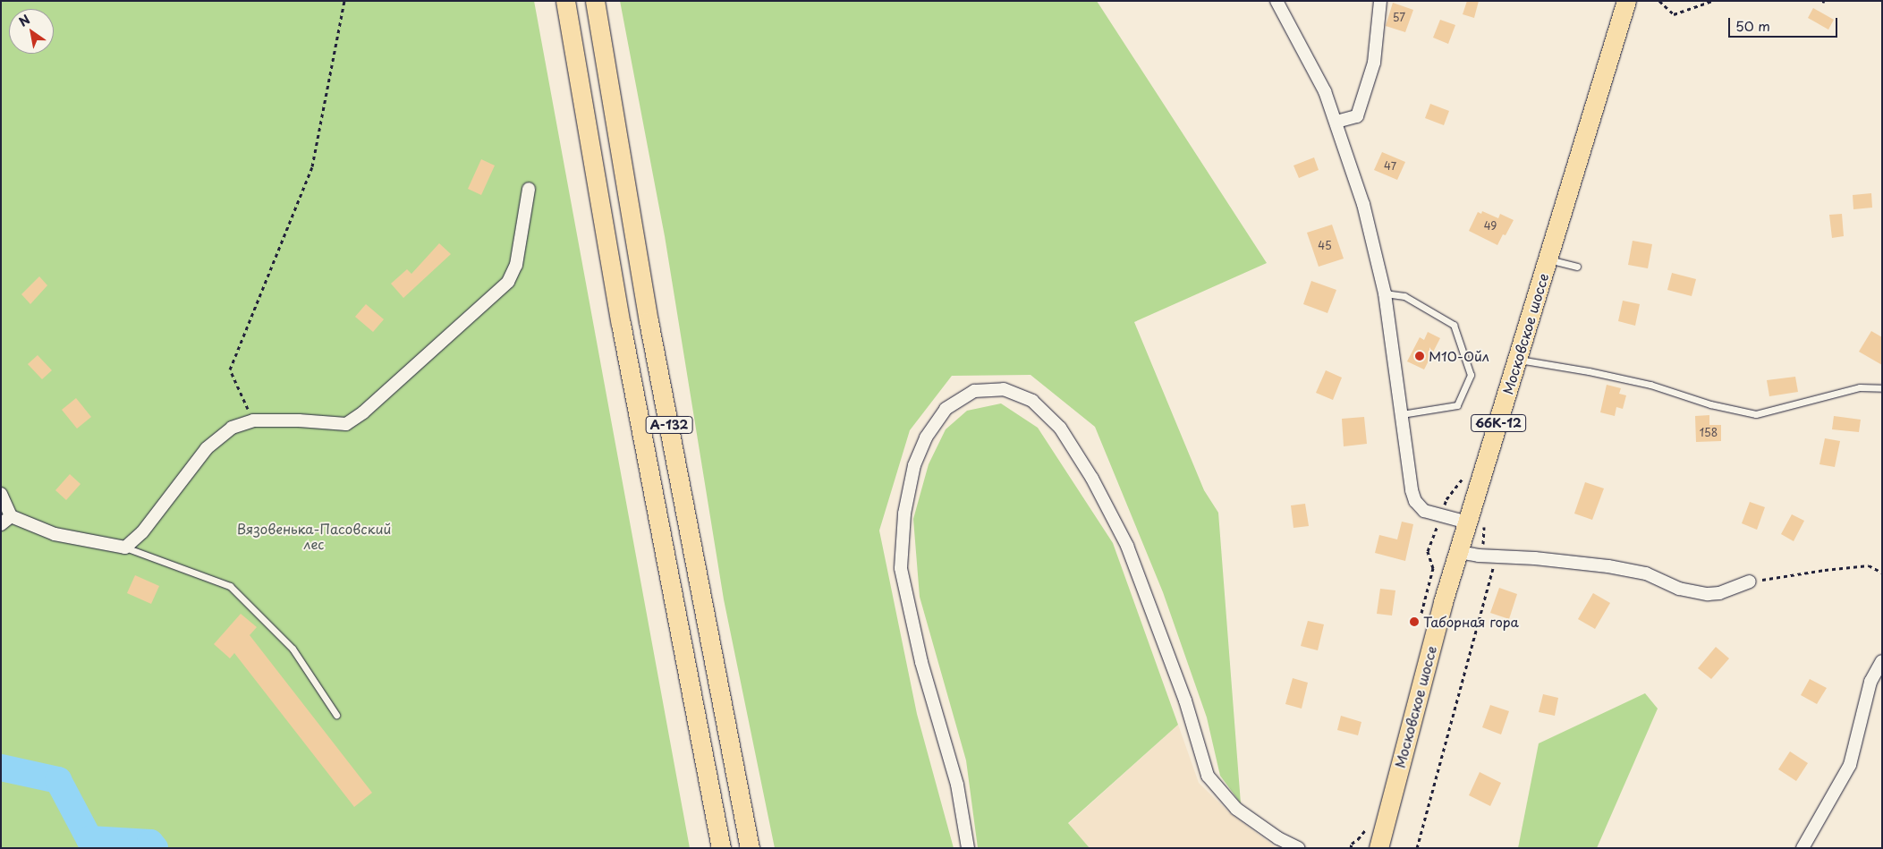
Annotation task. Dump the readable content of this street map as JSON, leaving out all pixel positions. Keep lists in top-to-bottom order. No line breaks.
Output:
{"streets":{"main road":["Московское шоссе","66К-12","А-132"]},"parks":["Вязовенька-Пасовский лес"],"places":["М10-Ойл","Таборная гора"],"house_numbers":["57","47","49","45","158"],"scale_bar":"50 m","north":"top left"}
